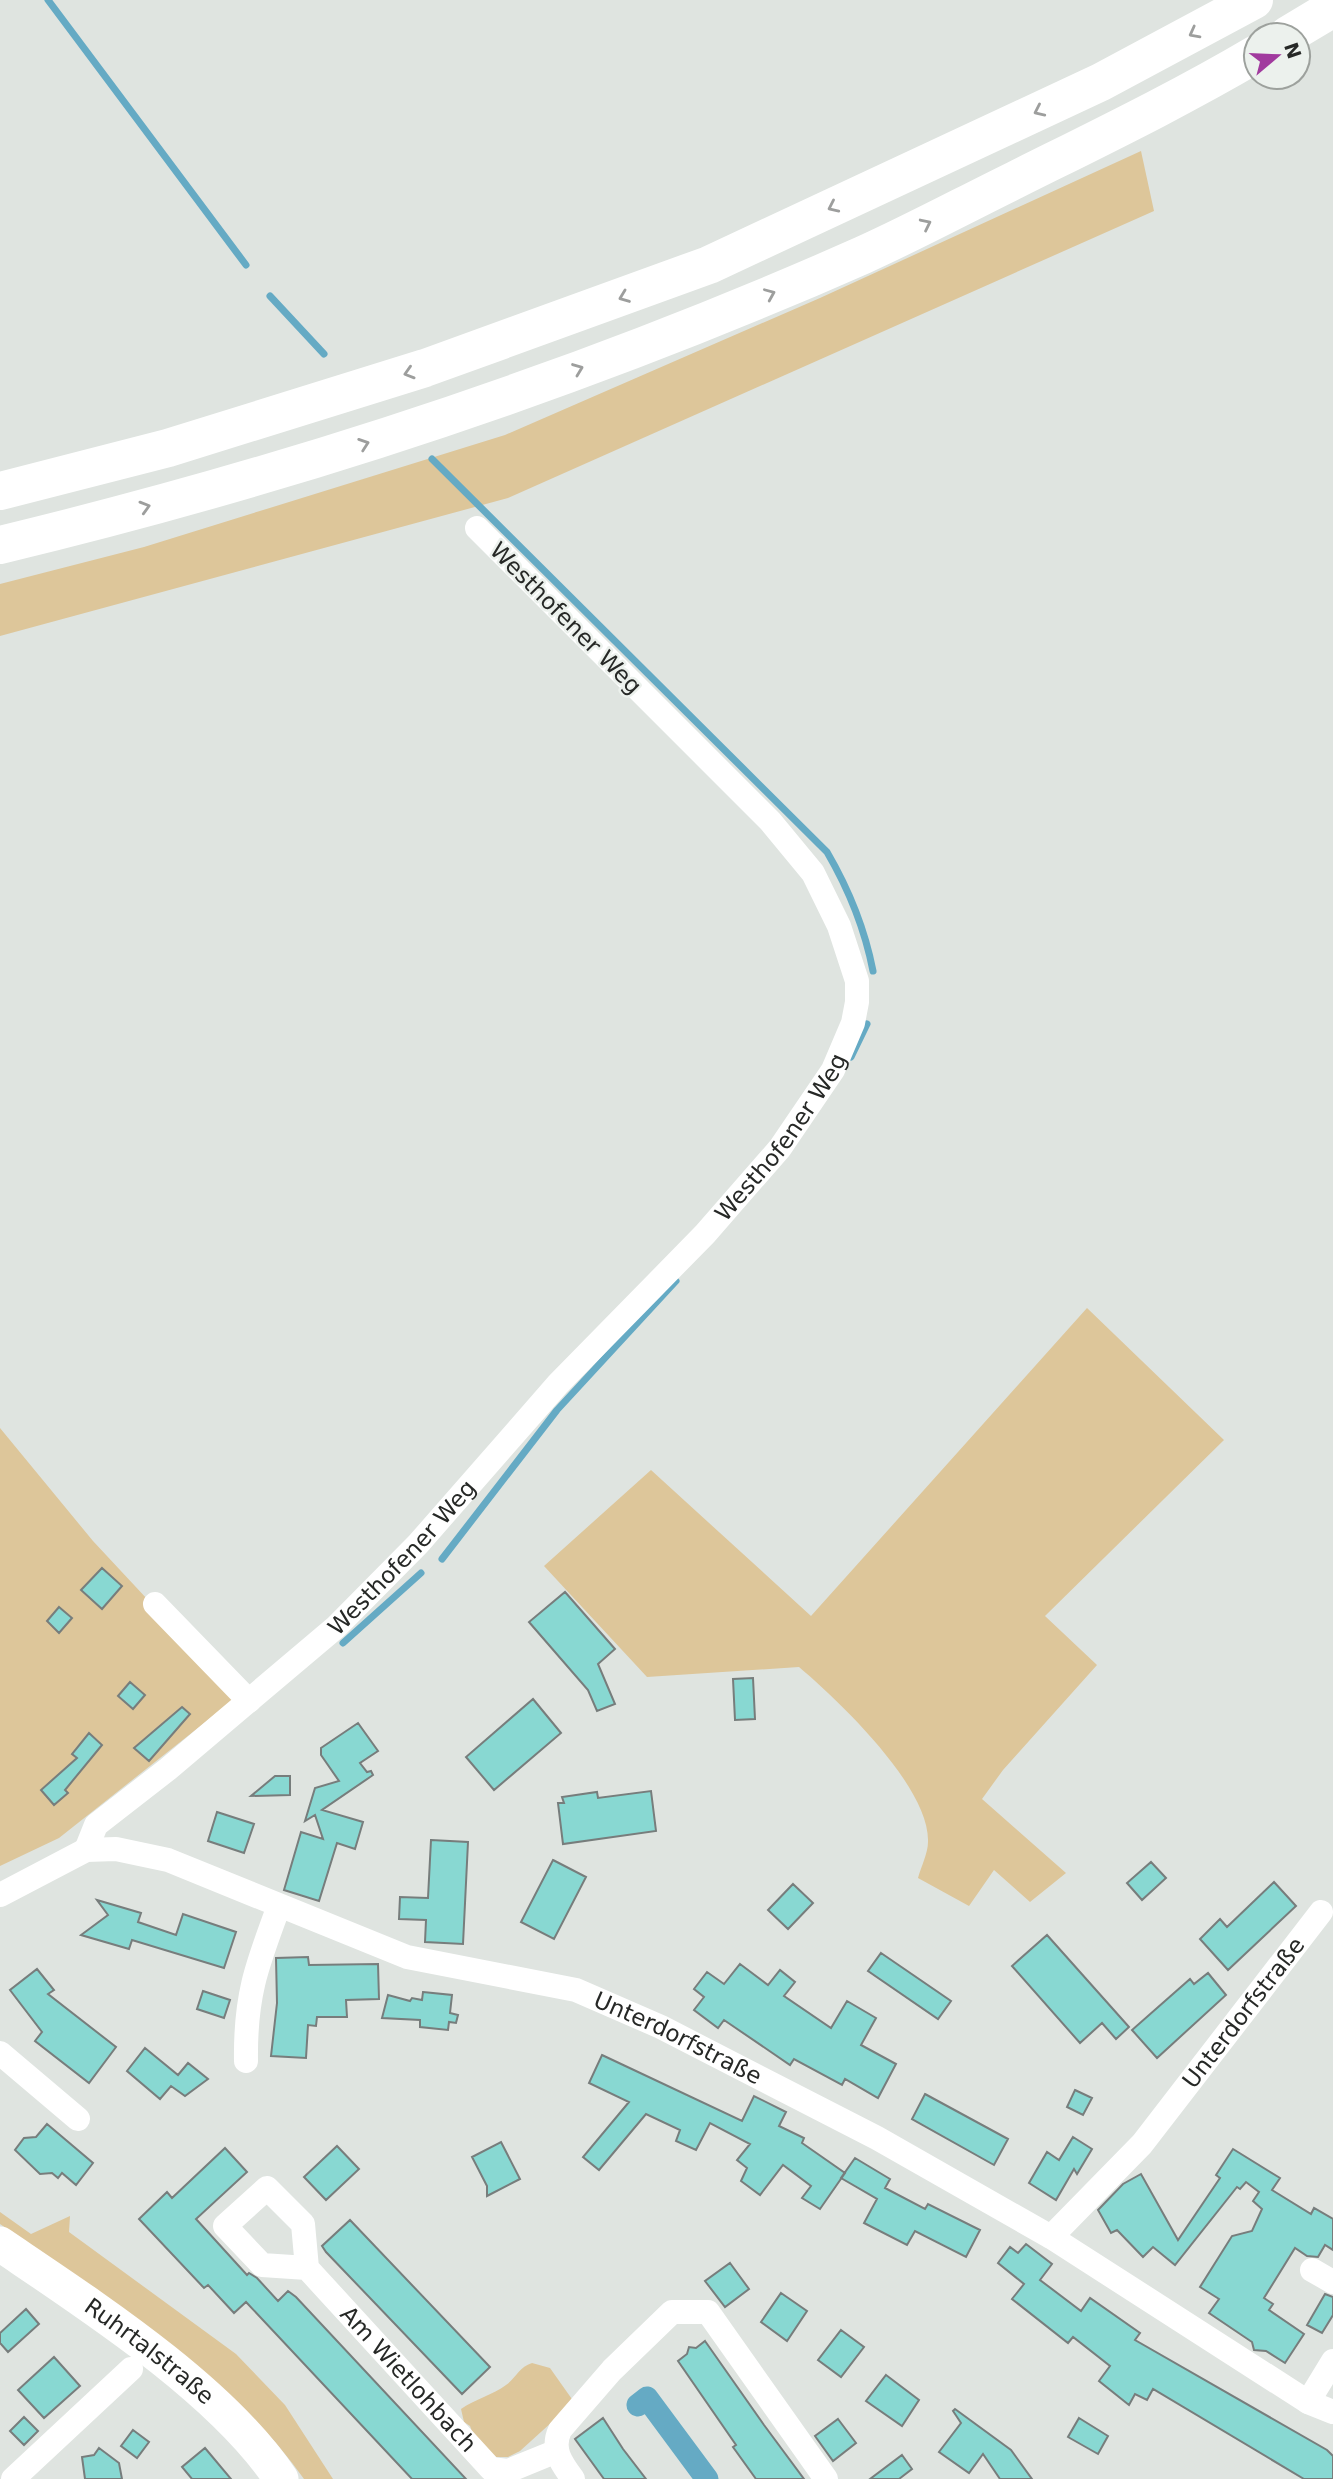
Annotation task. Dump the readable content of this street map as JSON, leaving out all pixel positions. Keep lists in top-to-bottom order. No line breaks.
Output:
{"streets":{"main road":["Ruhrtalstraße"],"street":["Westhofener Weg","Unterdorfstraße","Am Wietlohbach"]},"crossings":[["Westhofener Weg","Unterdorfstraße"]],"north":"right"}
